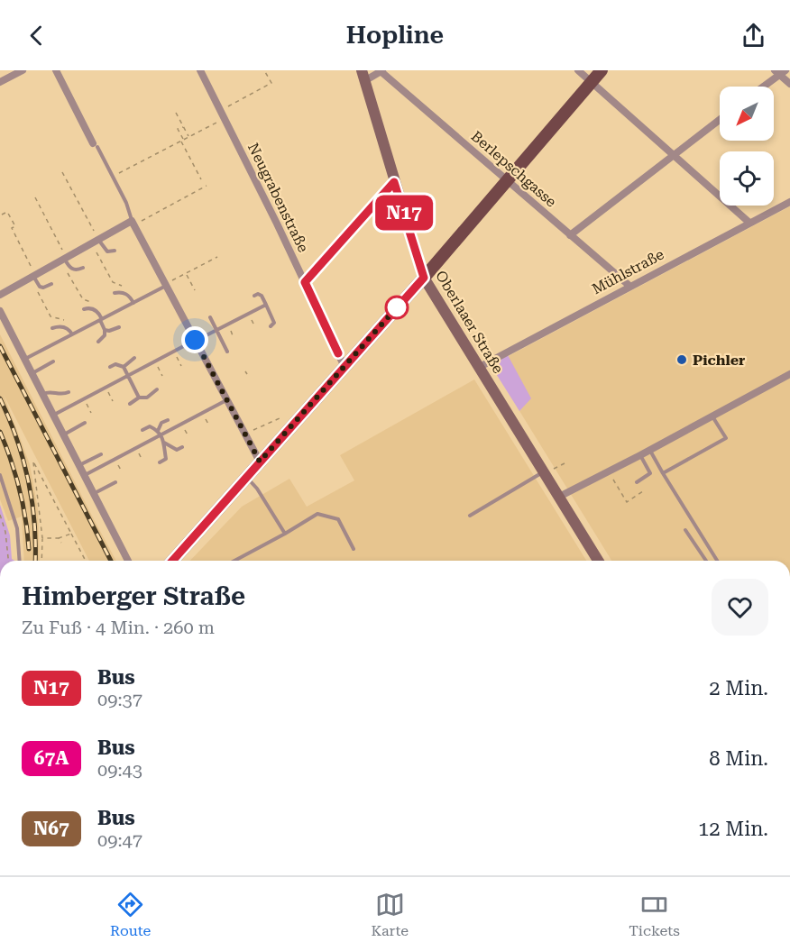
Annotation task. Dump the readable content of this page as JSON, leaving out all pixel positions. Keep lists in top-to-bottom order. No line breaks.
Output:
{"streets":{"main road":["Oberlaaer Straße"],"street":["Berlepschgasse","Neugrabenstraße","Mühlstraße"]},"crossings":[["Berlepschgasse","Mühlstraße"],["Mühlstraße","Oberlaaer Straße"]],"places":["Pichler"],"lines":["bus line N17"],"north":"bottom left","page":{"header":"Hopline","on_map":"N17","heading":["Himberger Straße","Zu Fuß · 4 Min. · 260 m"],"list":[{"mark":"N17","name":"Bus","note":"09:37","value":"2 Min."},{"mark":"67A","name":"Bus","note":"09:43","value":"8 Min."},{"mark":"N67","name":"Bus","note":"09:47","value":"12 Min."}],"tabs":["Route","Karte","Tickets"]}}
